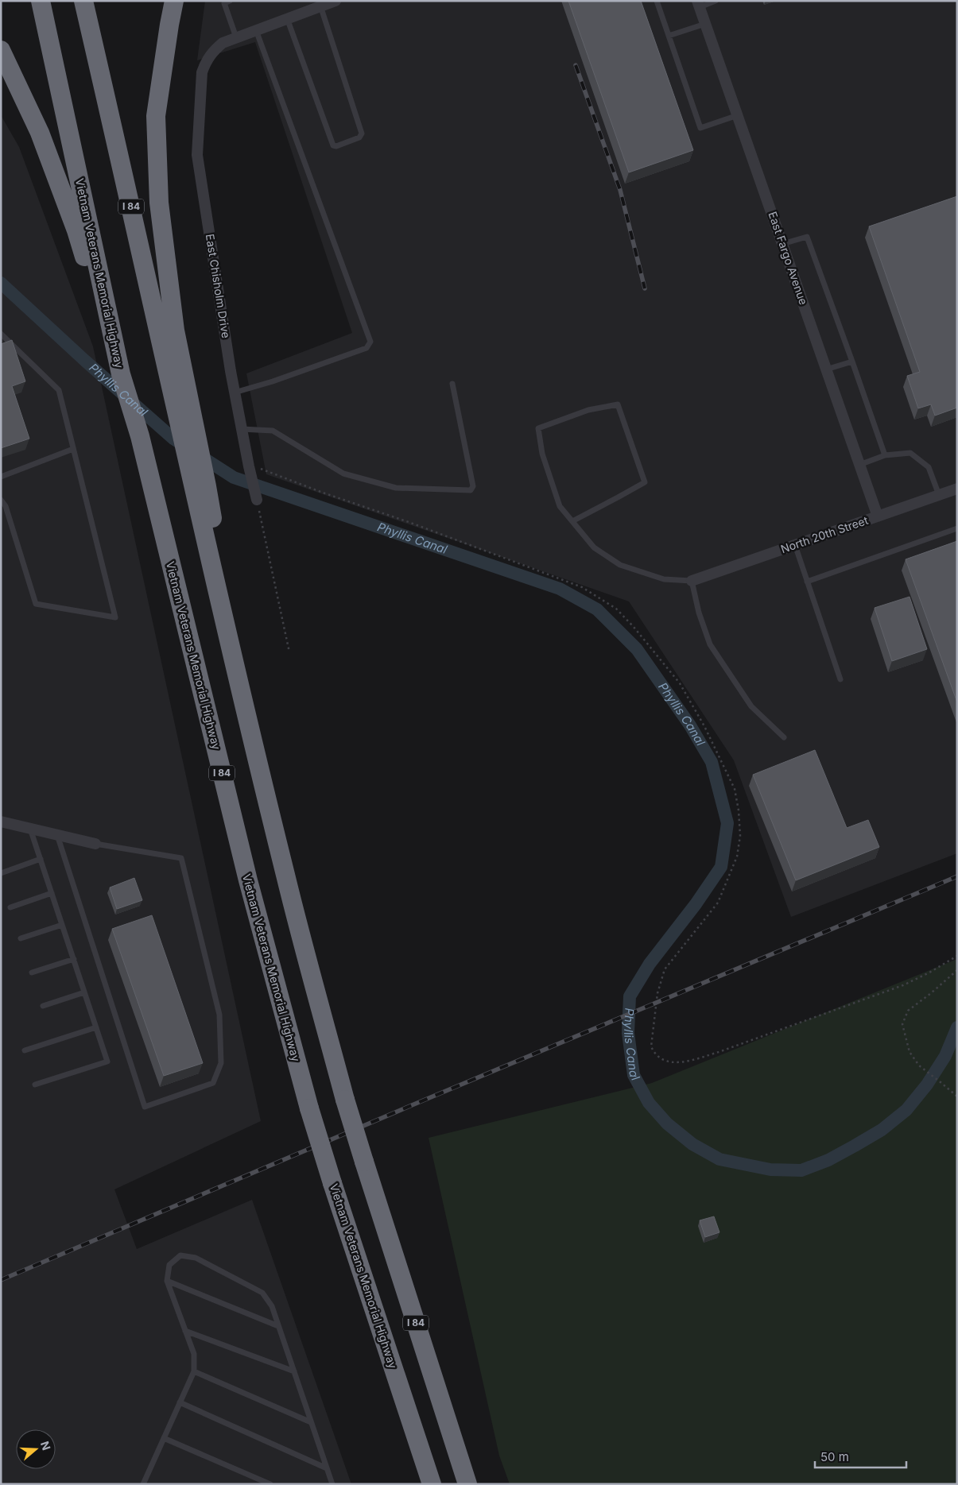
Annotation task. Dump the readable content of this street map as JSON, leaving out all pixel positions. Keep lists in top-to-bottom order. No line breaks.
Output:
{"streets":{"highway":["I 84","Vietnam Veterans Memorial Highway"],"street":["East Fargo Avenue","East Chisholm Drive","North 20th Street"]},"crossings":[["East Fargo Avenue","North 20th Street"]],"water":["Phyllis Canal"],"scale_bar":"50 m","north":"right"}
